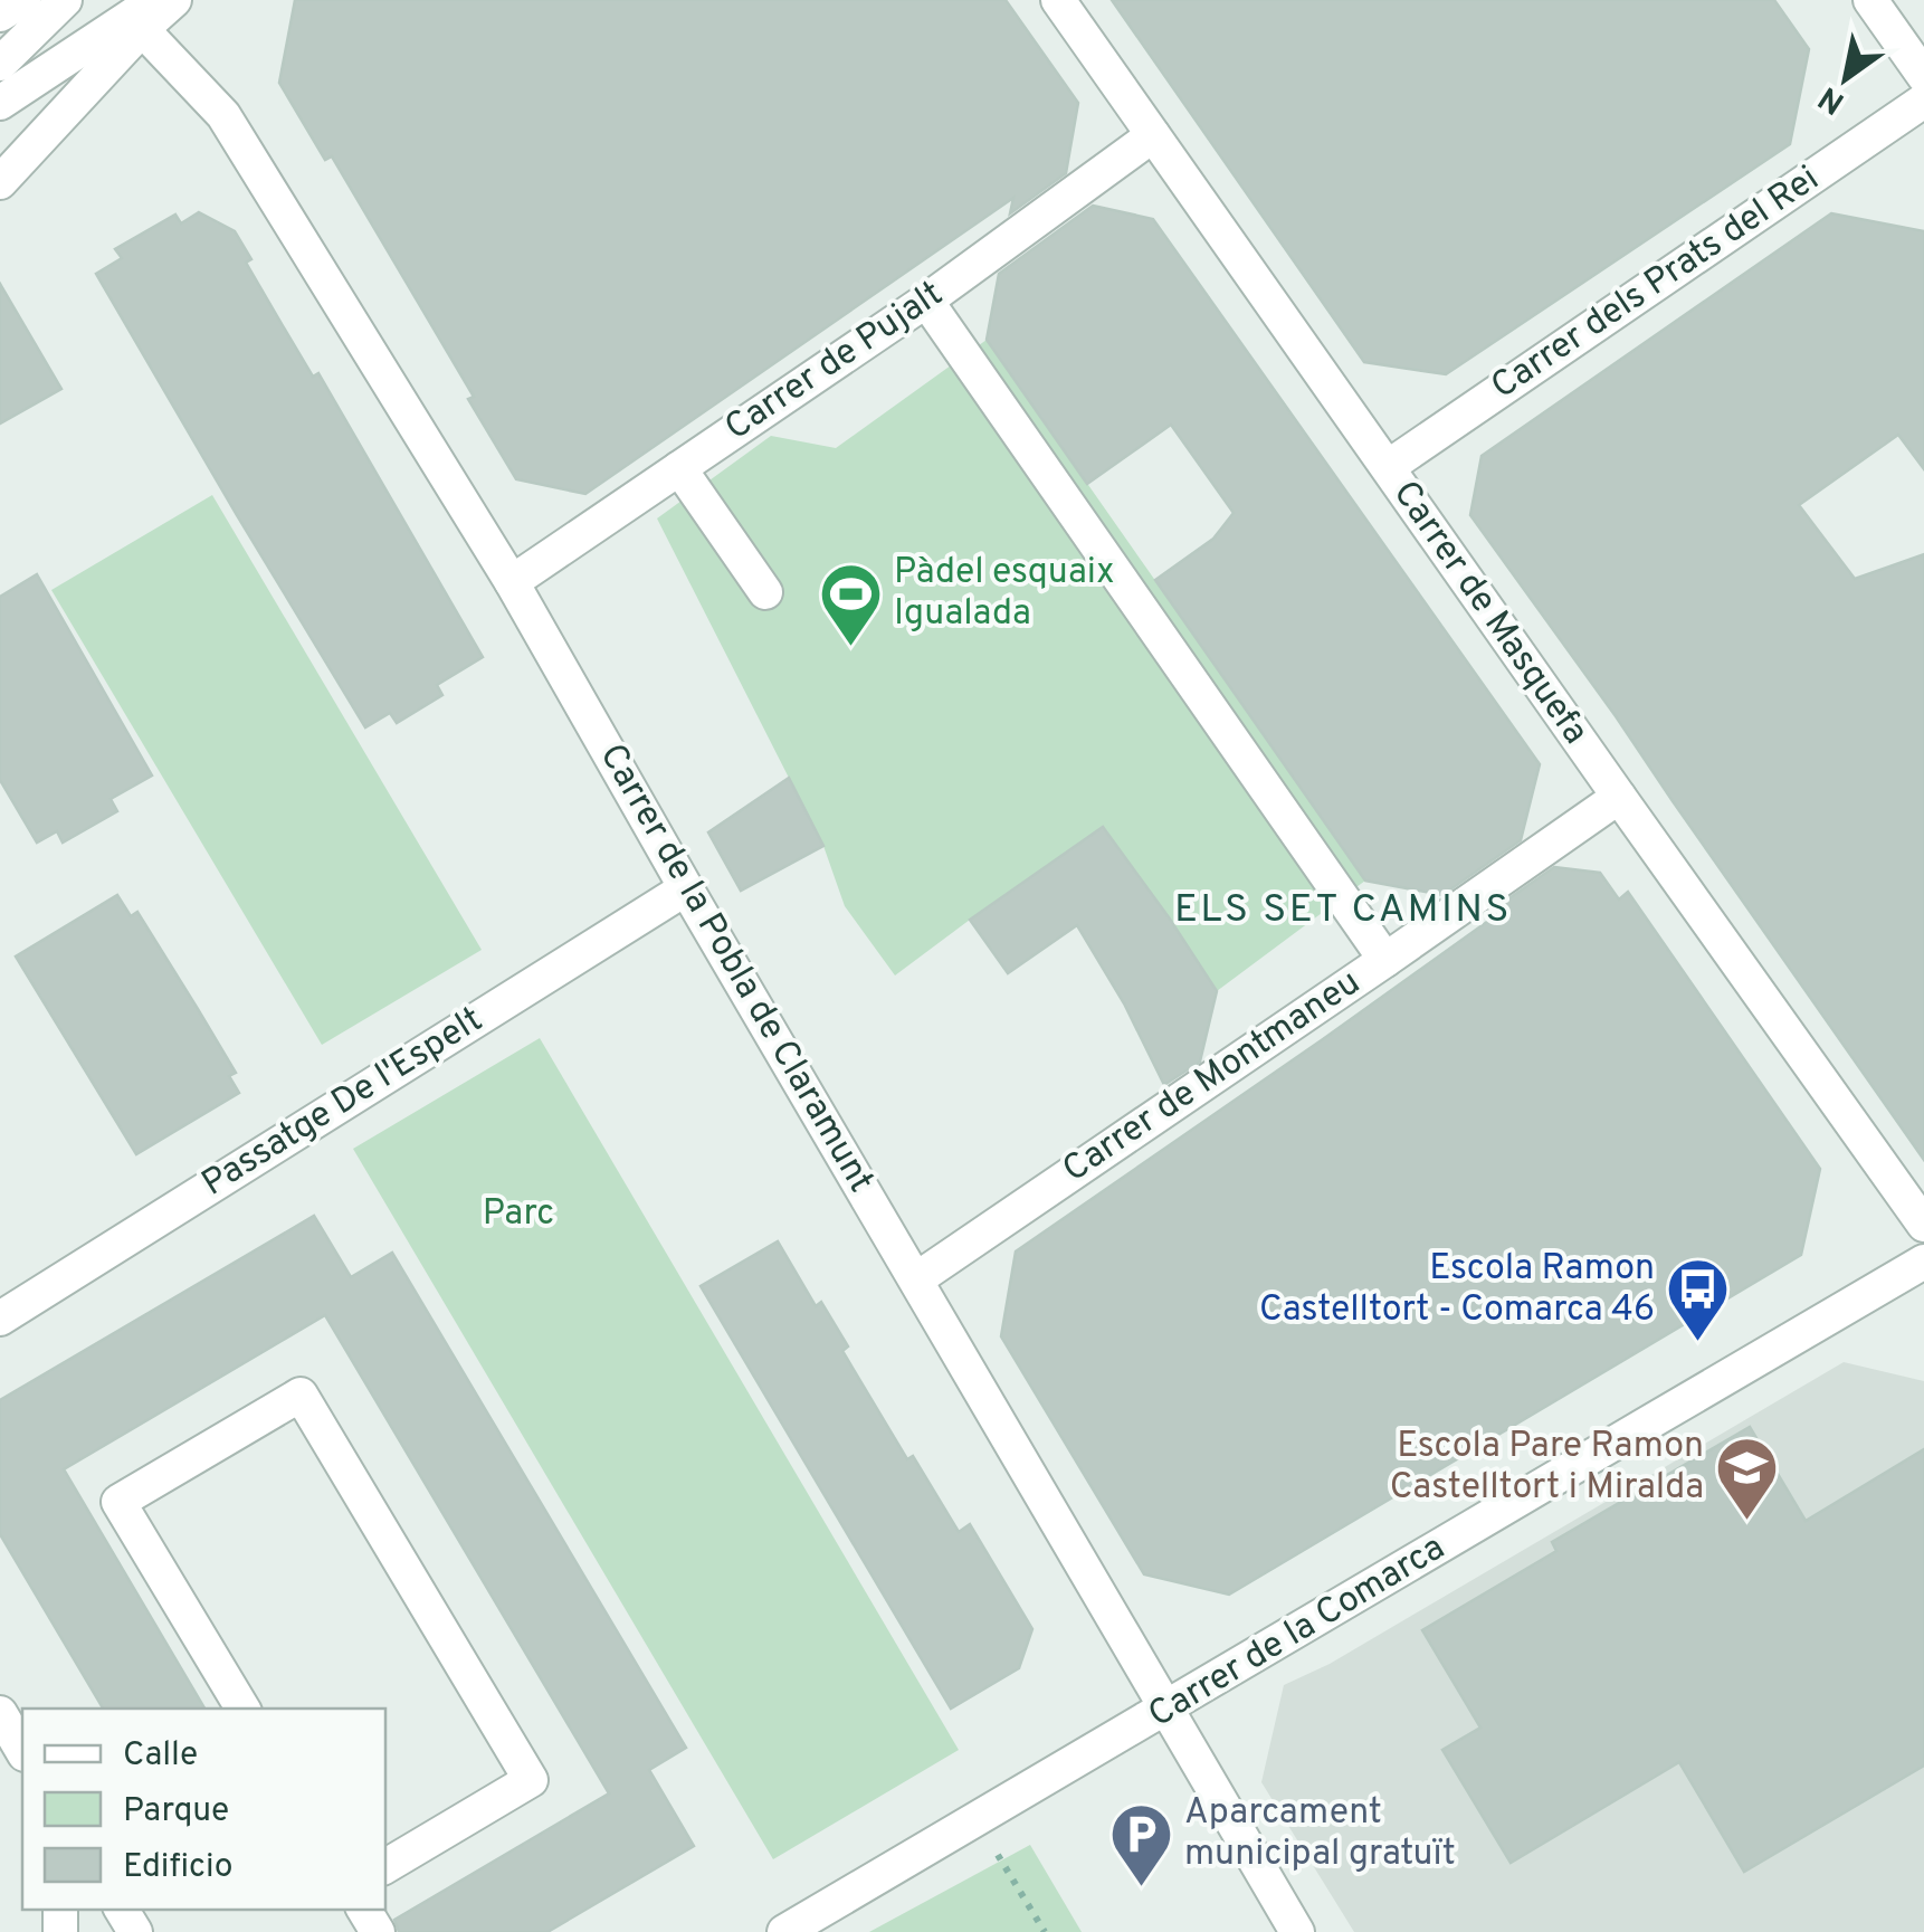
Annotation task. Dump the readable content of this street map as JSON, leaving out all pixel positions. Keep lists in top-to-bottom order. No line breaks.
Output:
{"streets":{"street":["Carrer dels Prats del Rei","Carrer de Pujalt","Carrer de Masquefa","Carrer de la Pobla de Claramunt","Carrer de Montmaneu","Passatge De l'Espelt","Carrer de la Comarca"]},"crossings":[["Carrer dels Prats del Rei","Carrer de Masquefa"],["Carrer de Pujalt","Carrer de Masquefa"],["Carrer de Pujalt","Carrer de la Pobla de Claramunt"],["Carrer de Masquefa","Carrer de Montmaneu"],["Carrer de la Pobla de Claramunt","Carrer de Montmaneu"],["Carrer de la Pobla de Claramunt","Passatge De l'Espelt"],["Carrer de la Pobla de Claramunt","Carrer de la Comarca"]],"districts":["ELS SET CAMINS"],"parks":["Parc"],"places":{"sports":["Pàdel esquaix Igualada"],"bus stop":["Escola Ramon Castelltort - Comarca 46"],"school or university":["Escola Pare Ramon Castelltort i Miralda"],"parking":["Aparcament municipal gratuït"]},"legend":["Calle","Parque","Edificio"],"north":"bottom left"}
